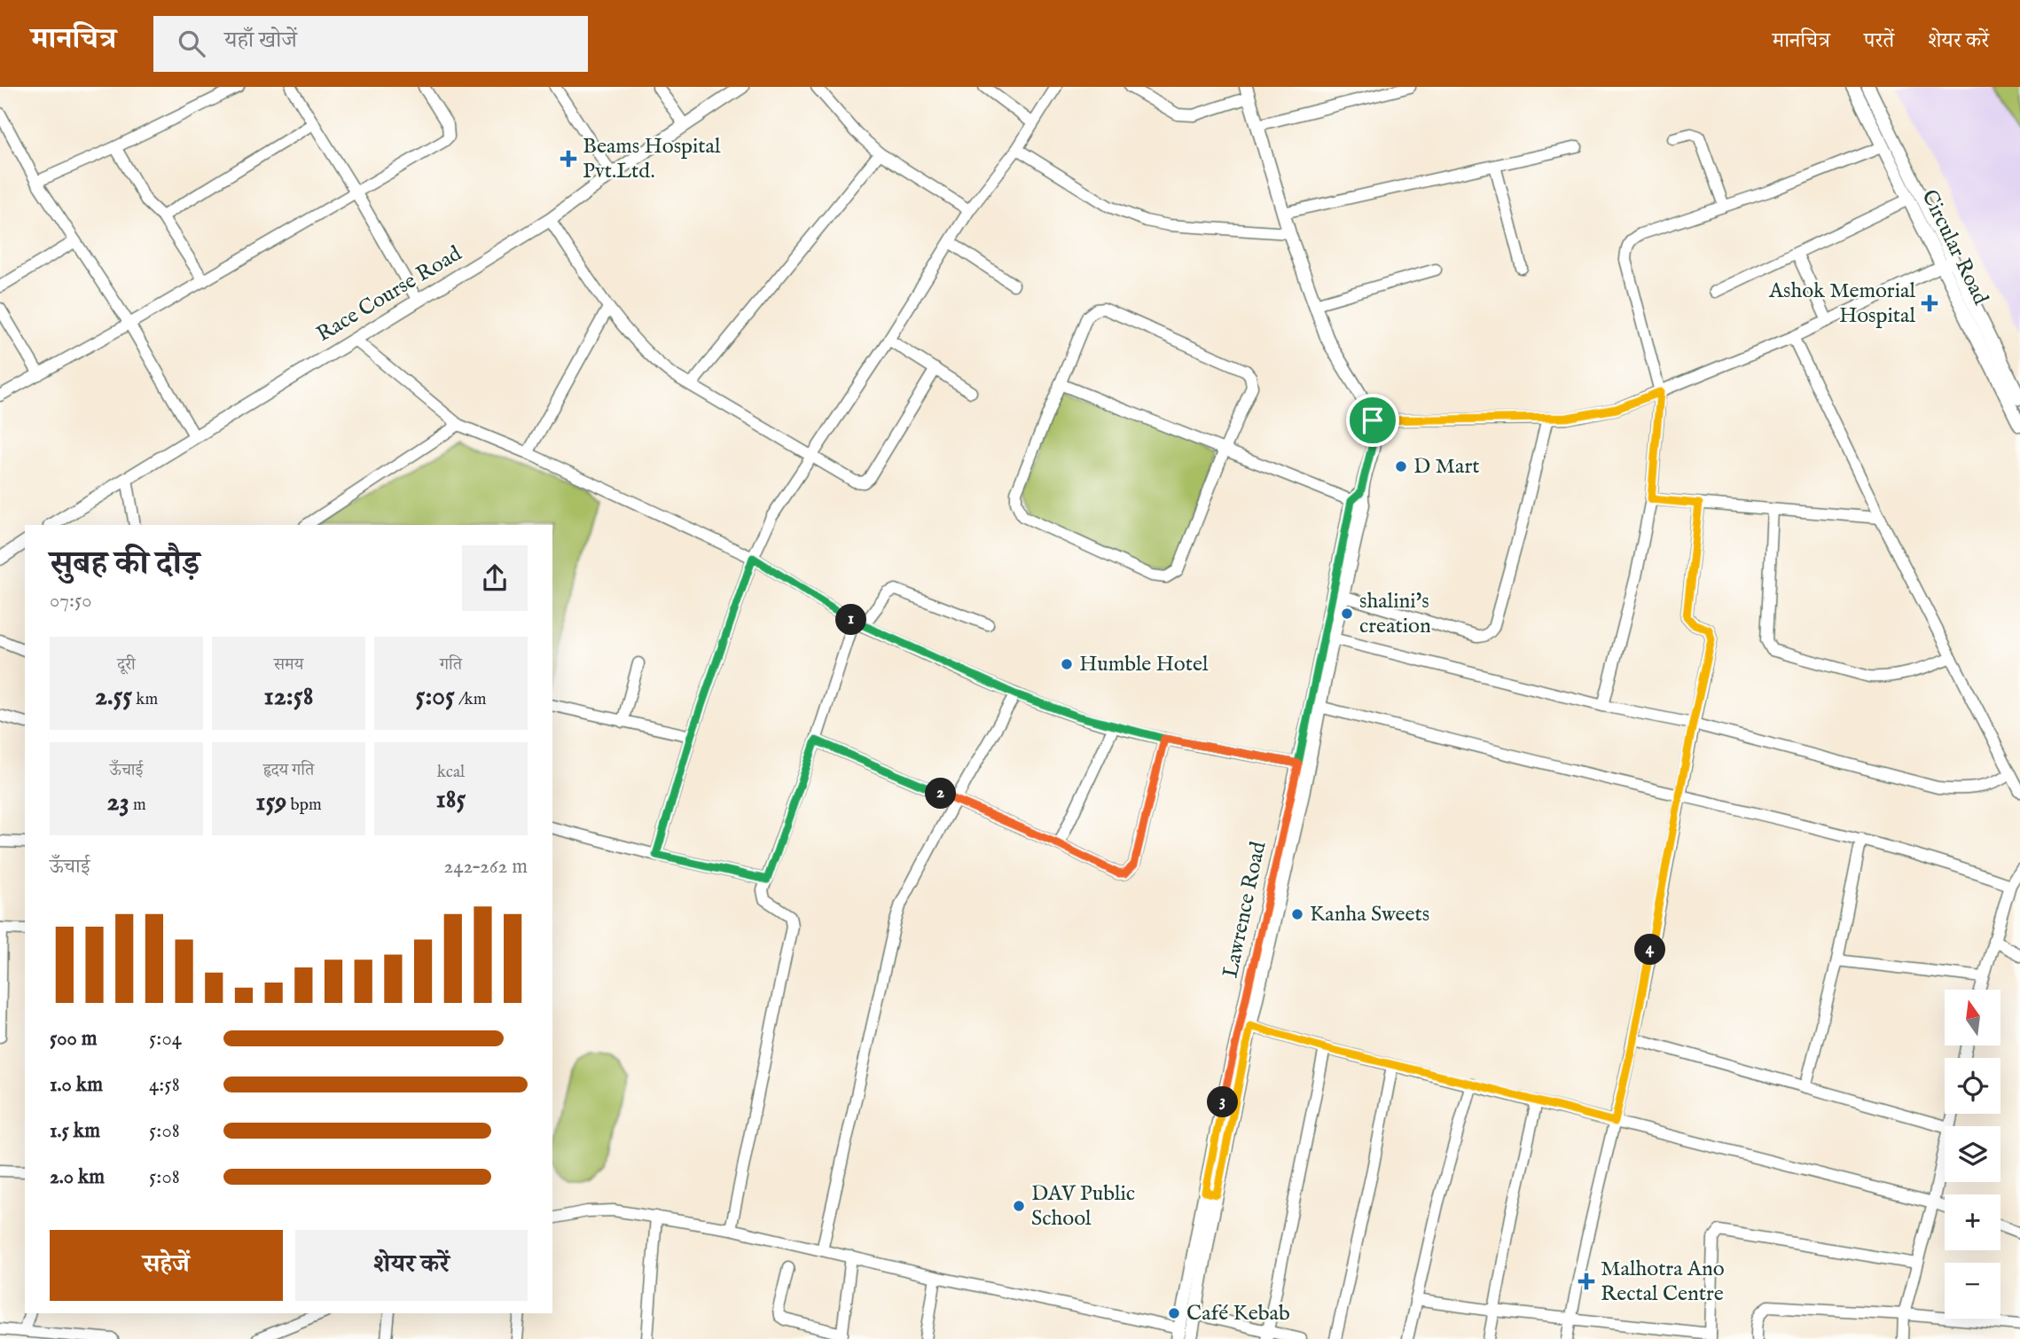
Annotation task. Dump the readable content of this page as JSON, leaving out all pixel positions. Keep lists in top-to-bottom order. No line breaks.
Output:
{"streets":{"street":["Circular Road","Race Course Road","Lawrence Road"]},"places":{"health":["Beams Hospital Pvt.Ltd.","Ashok Memorial Hospital","Malhotra Ano Rectal Centre"],"other":["D Mart","shalini's creation","Humble Hotel","Kanha Sweets","DAV Public School","Café Kebab"]},"north":"top","page":{"header":"मानचित्र","search":"यहाँ खोजें","nav":["मानचित्र","परतें","शेयर करें"],"heading":["सुबह की दौड़","07:50"],"pins":["1","2","4","3"],"stats":[["दूरी","2.55 km"],["समय","12:58"],["गति","5:05 /km"],["ऊँचाई","23 m"],["हृदय गति","159 bpm"],["kcal","185"]],"chart":["ऊँचाई","242–262 m"],"map_buttons":["+","−"],"list":[{"name":"500 m","note":"5:04"},{"name":"1.0 km","note":"4:58"},{"name":"1.5 km","note":"5:08"},{"name":"2.0 km","note":"5:08"}],"buttons":["सहेजें","शेयर करें"]}}
